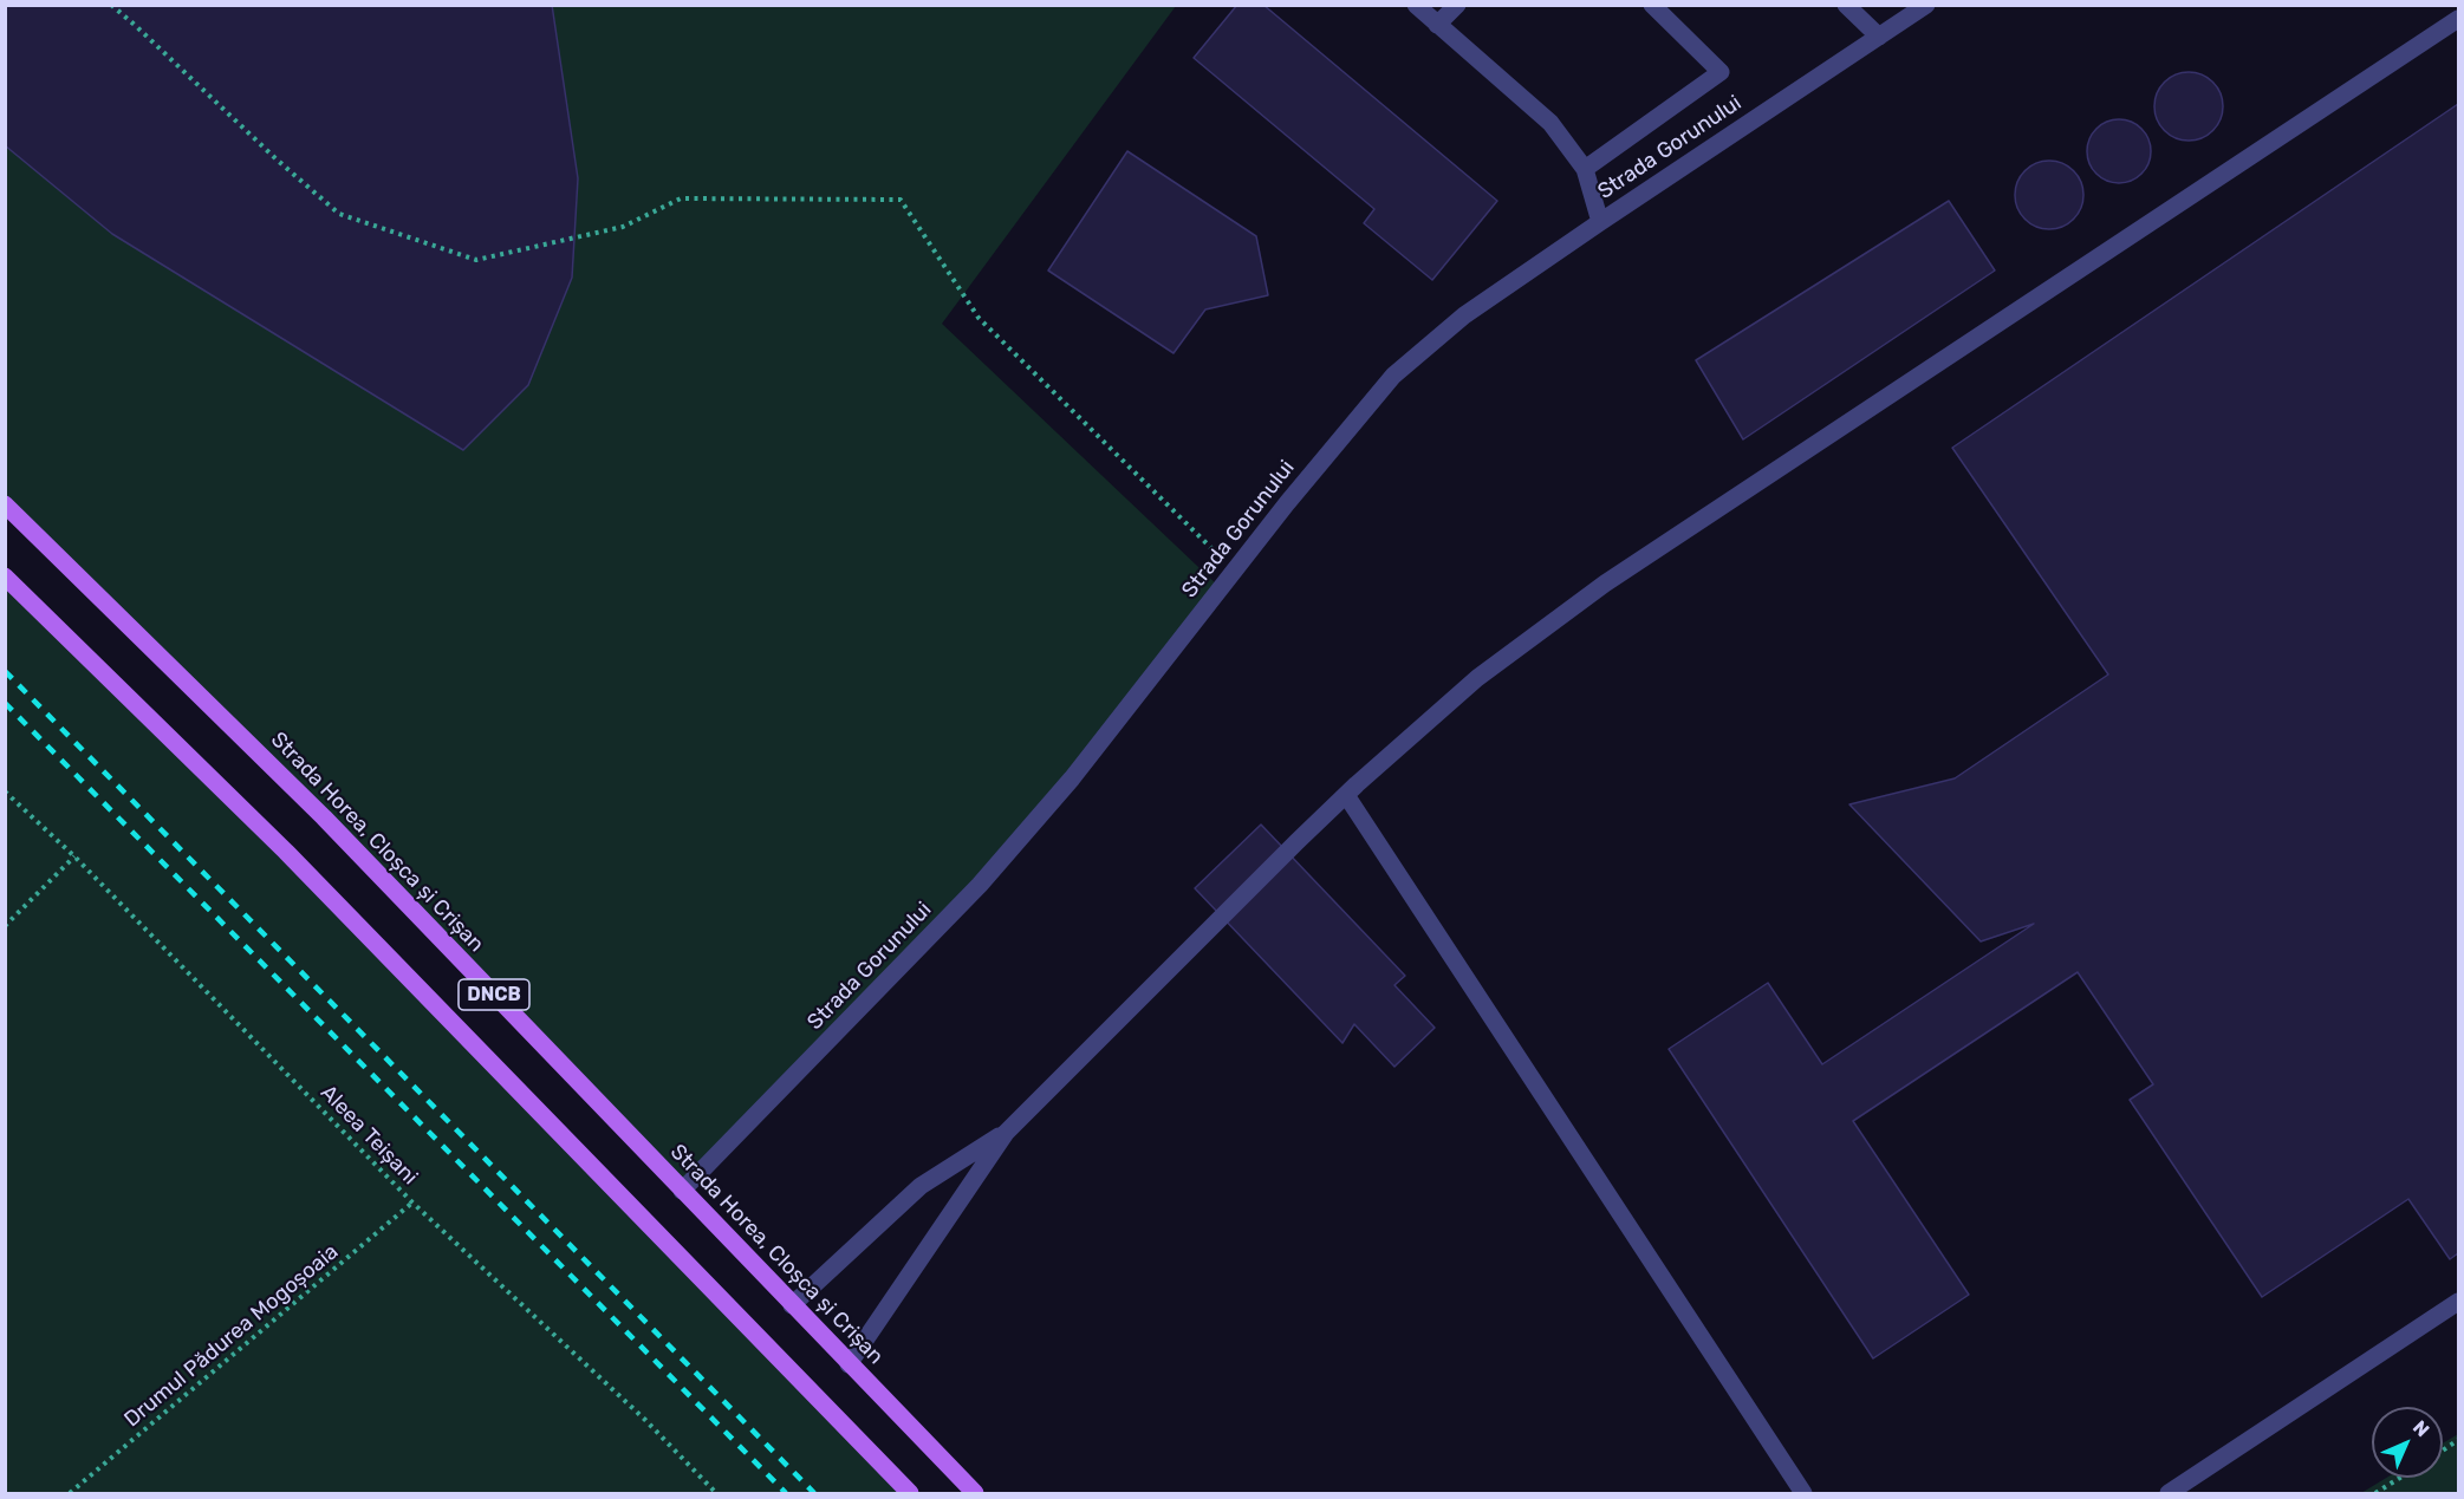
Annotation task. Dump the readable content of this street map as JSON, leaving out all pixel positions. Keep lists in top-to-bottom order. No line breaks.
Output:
{"streets":{"main road":["Strada Horea, Cloșca și Crișan","DNCB"],"street":["Strada Gorunului"],"path":["Aleea Teișani","Drumul Pădurea Mogoșoaia"]},"crossings":[["Strada Gorunului","Strada Horea, Cloșca și Crișan"],["Aleea Teișani","Drumul Pădurea Mogoșoaia"]],"north":"top right"}
